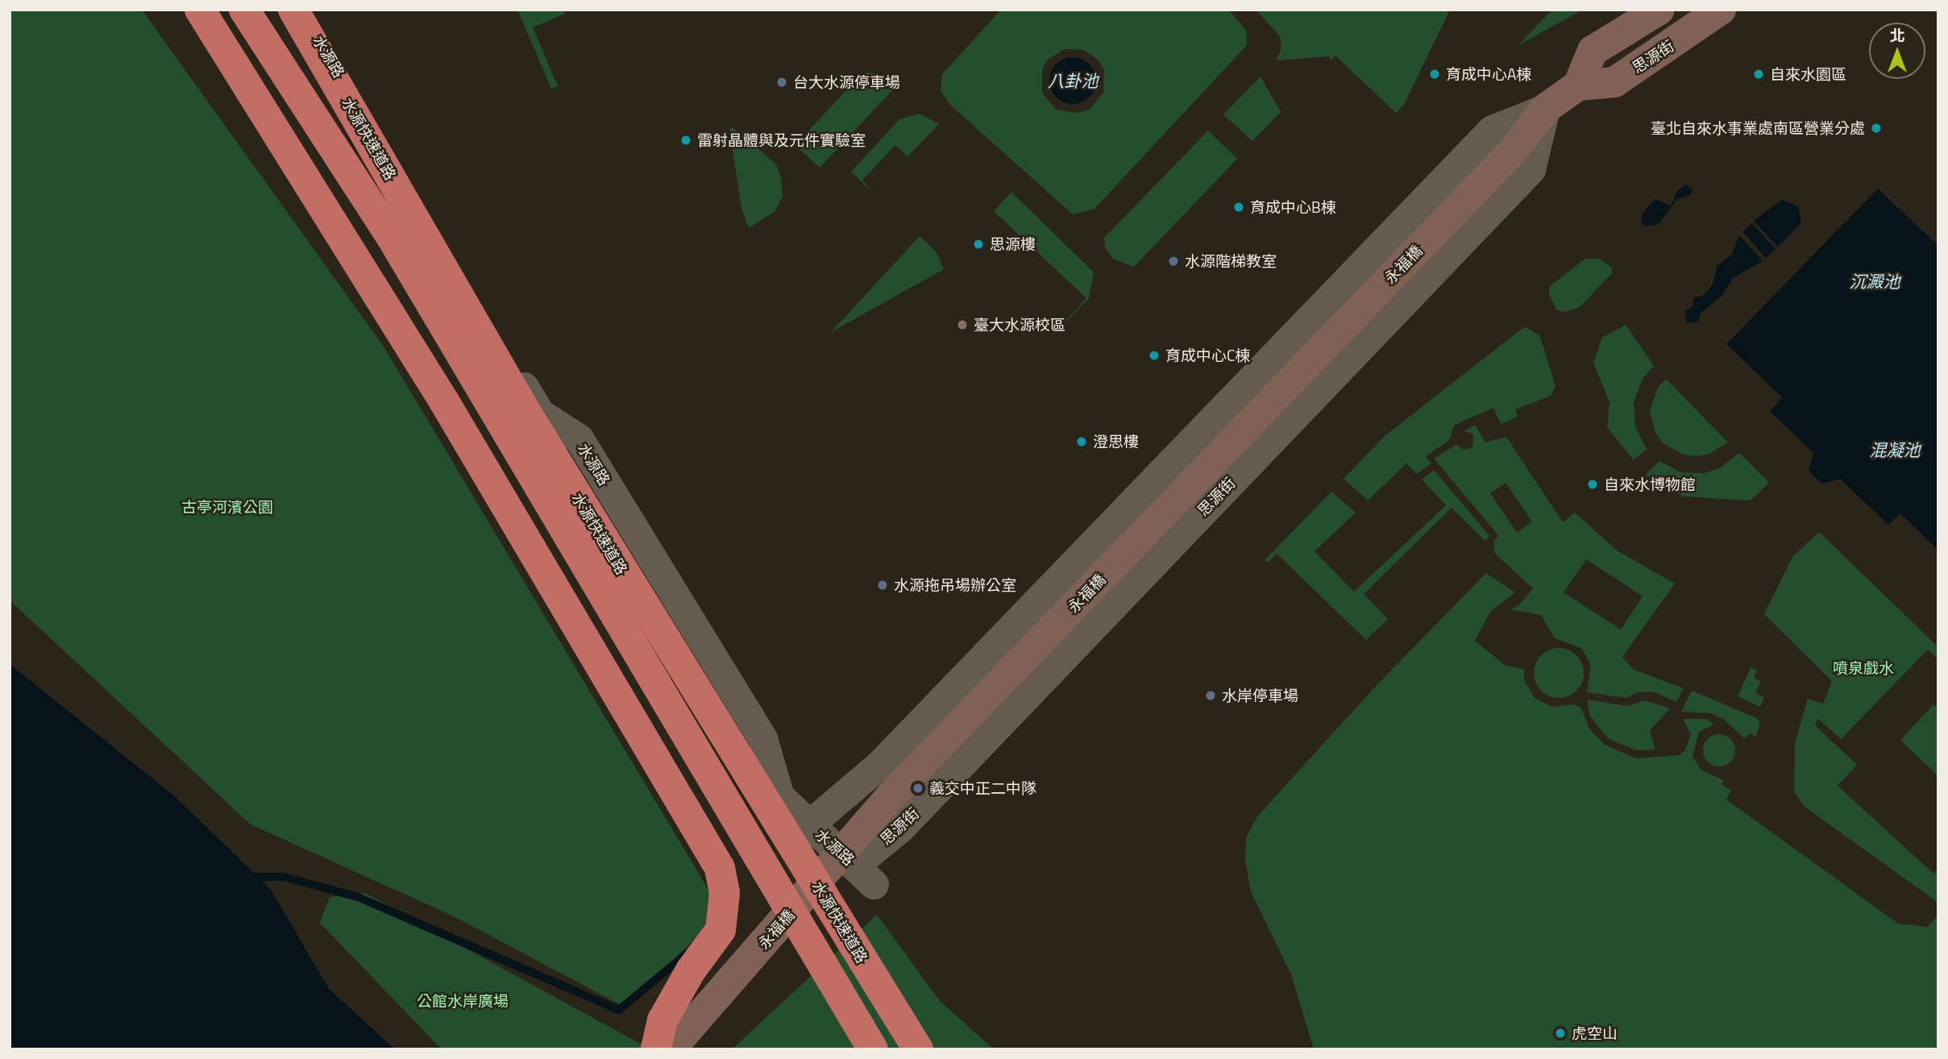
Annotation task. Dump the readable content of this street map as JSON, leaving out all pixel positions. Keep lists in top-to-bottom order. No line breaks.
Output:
{"streets":{"highway":["水源快速道路"],"street":["水源路","思源街","永福橋"]},"crossings":[["水源路","思源街"],["思源街","永福橋"]],"water":["八卦池","沉澱池","混凝池"],"parks":["古亭河濱公園","噴泉戲水","公館水岸廣場"],"places":["育成中心A棟","自來水園區","台大水源停車場","臺北自來水事業處南區營業分處","雷射晶體與及元件實驗室","育成中心B棟","思源樓","水源階梯教室","臺大水源校區","育成中心C棟","澄思樓","自來水博物館","水源拖吊場辦公室","水岸停車場","義交中正二中隊","虎空山"],"north":"top"}
